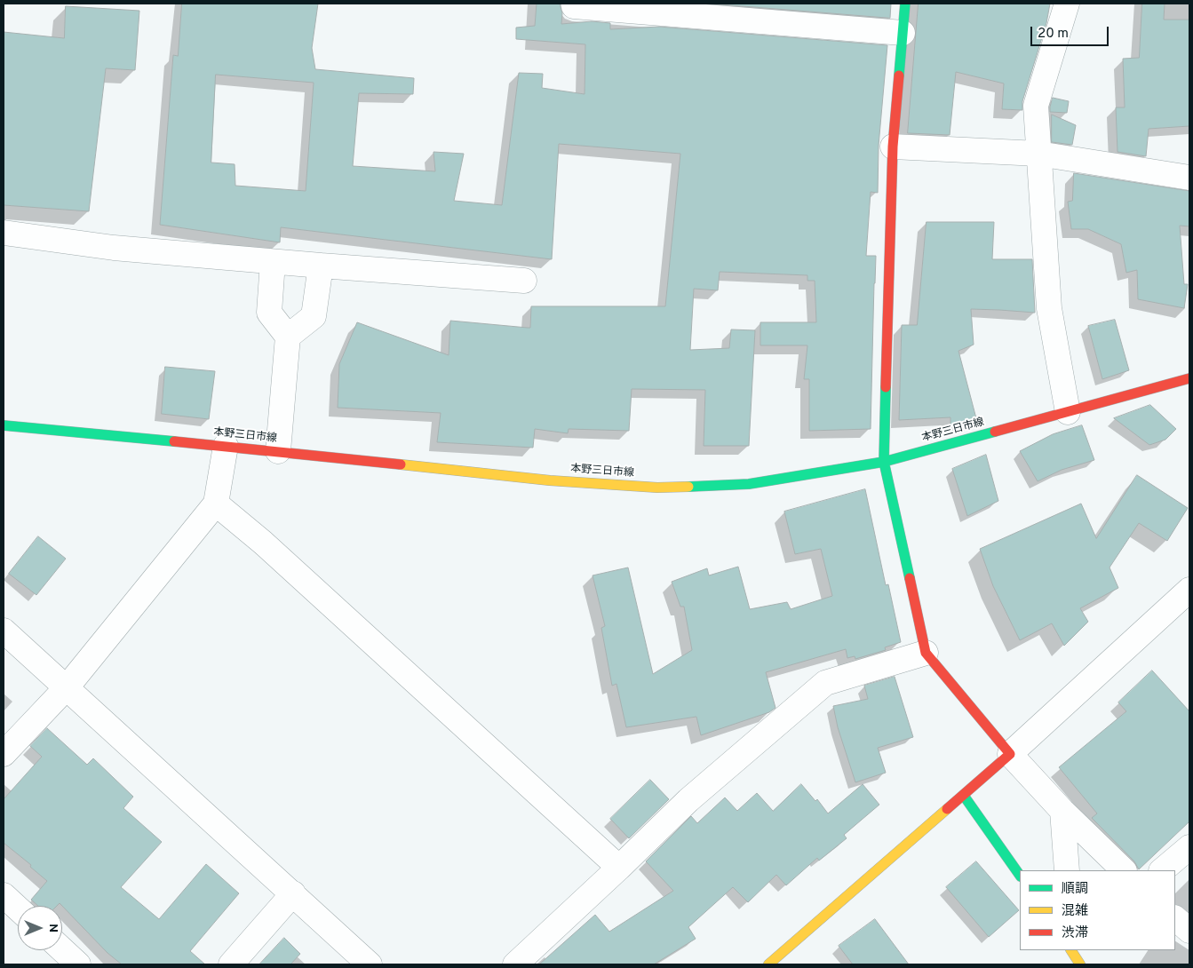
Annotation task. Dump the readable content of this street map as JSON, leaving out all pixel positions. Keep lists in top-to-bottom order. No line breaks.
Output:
{"streets":{"street":["本野三日市線"]},"legend":["順調","混雑","渋滞"],"scale_bar":"20 m","north":"right"}
